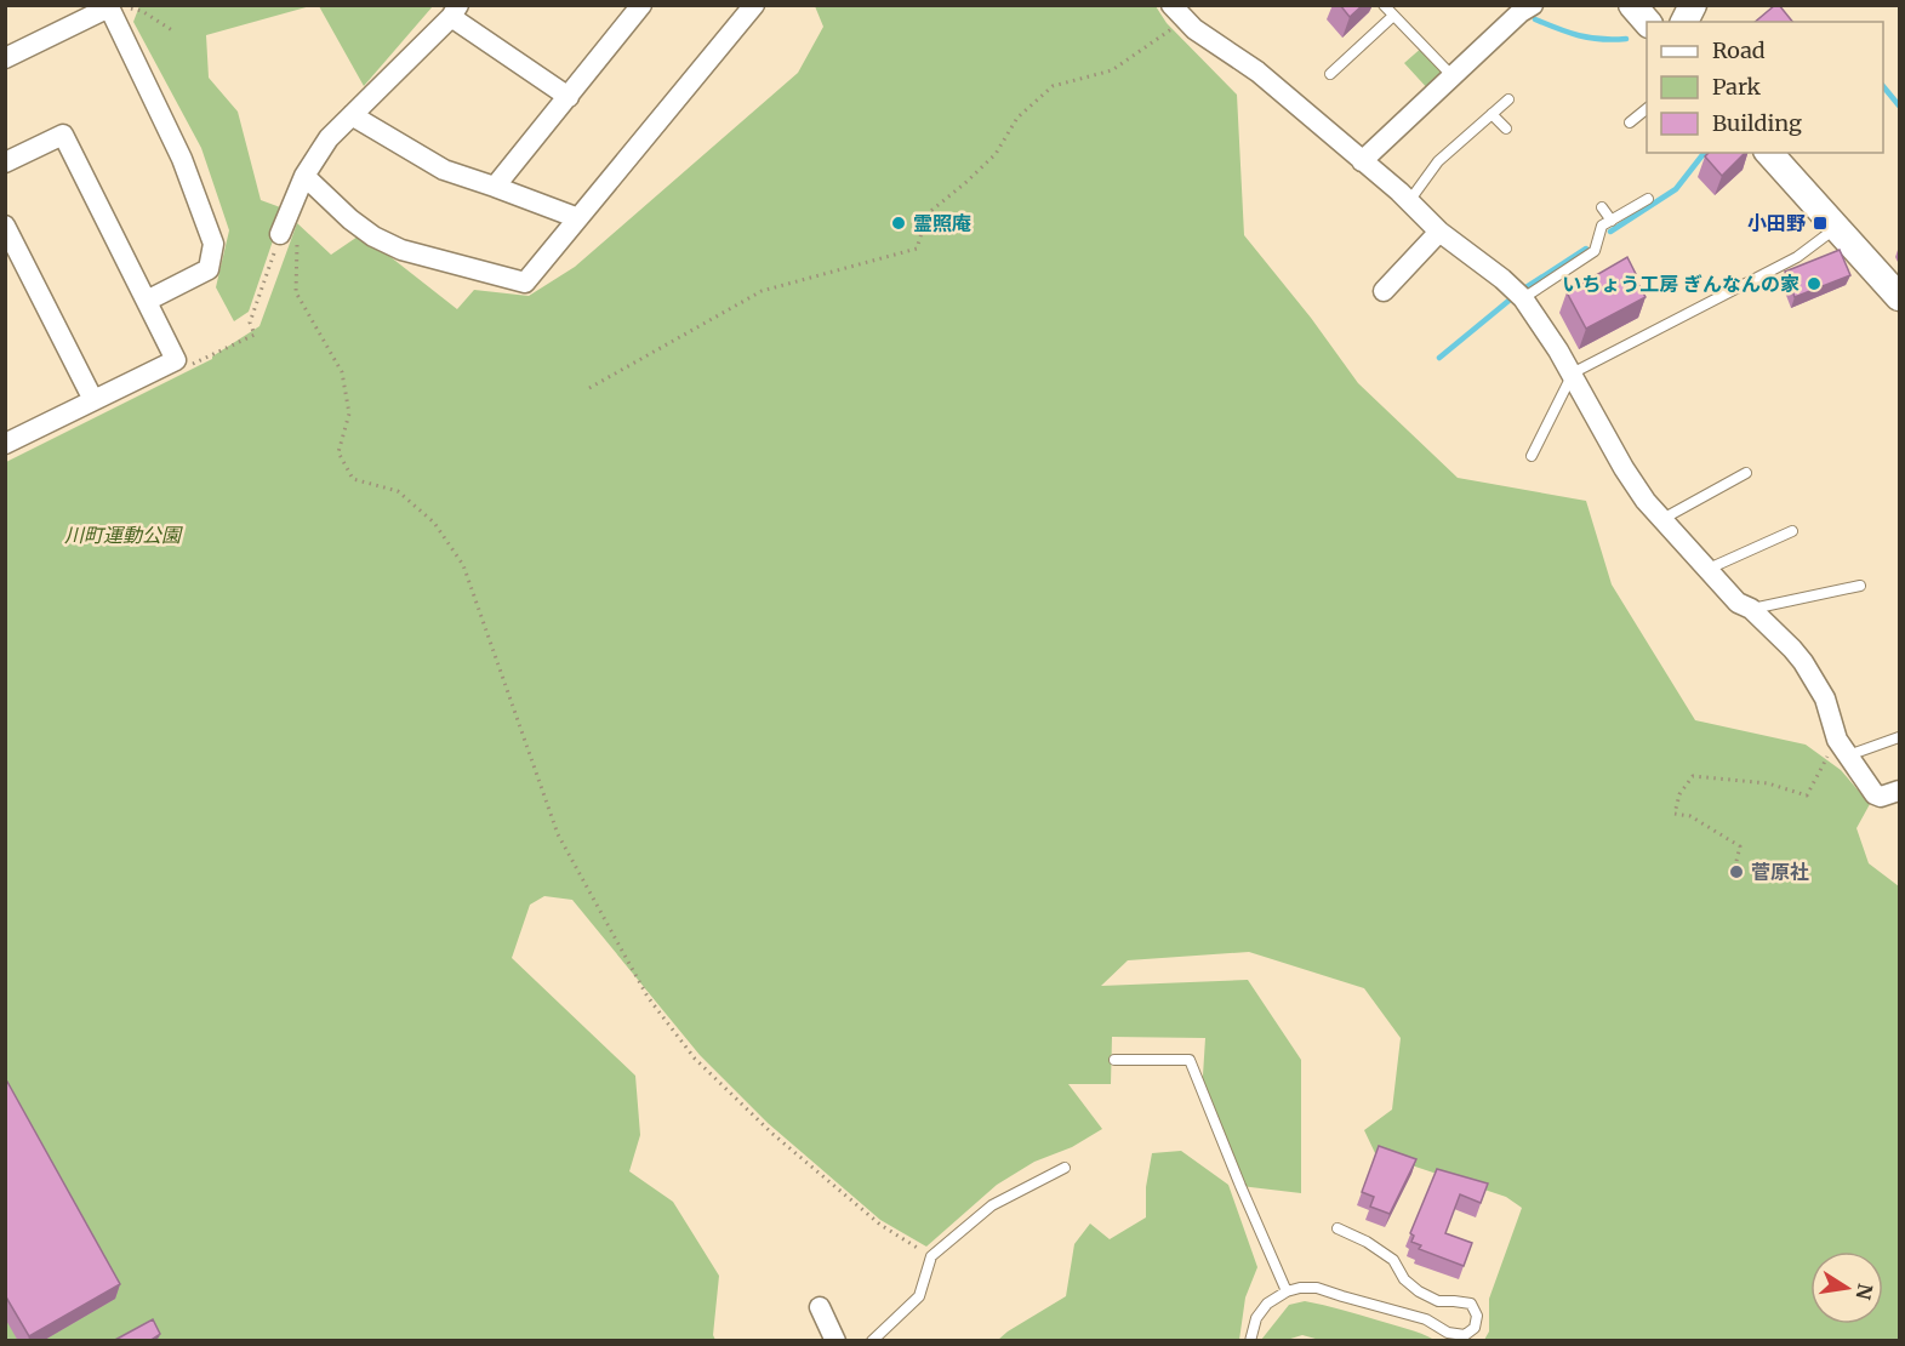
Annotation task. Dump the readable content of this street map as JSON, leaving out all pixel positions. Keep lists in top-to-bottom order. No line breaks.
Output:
{"parks":["川町運動公園"],"places":{"other":["霊照庵","いちょう工房 ぎんなんの家","菅原社"],"transit":["小田野"]},"legend":["Road","Park","Building"],"north":"right"}
